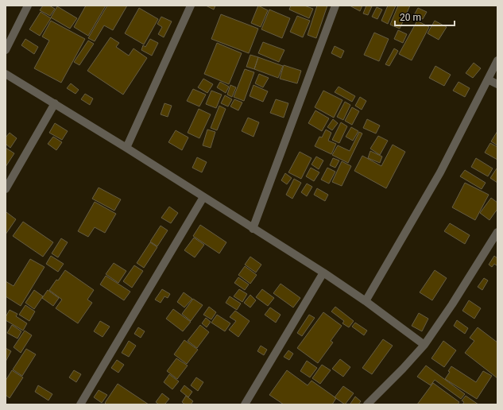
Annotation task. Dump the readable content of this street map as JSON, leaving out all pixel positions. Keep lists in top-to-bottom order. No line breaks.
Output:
{"scale_bar":"20 m"}
